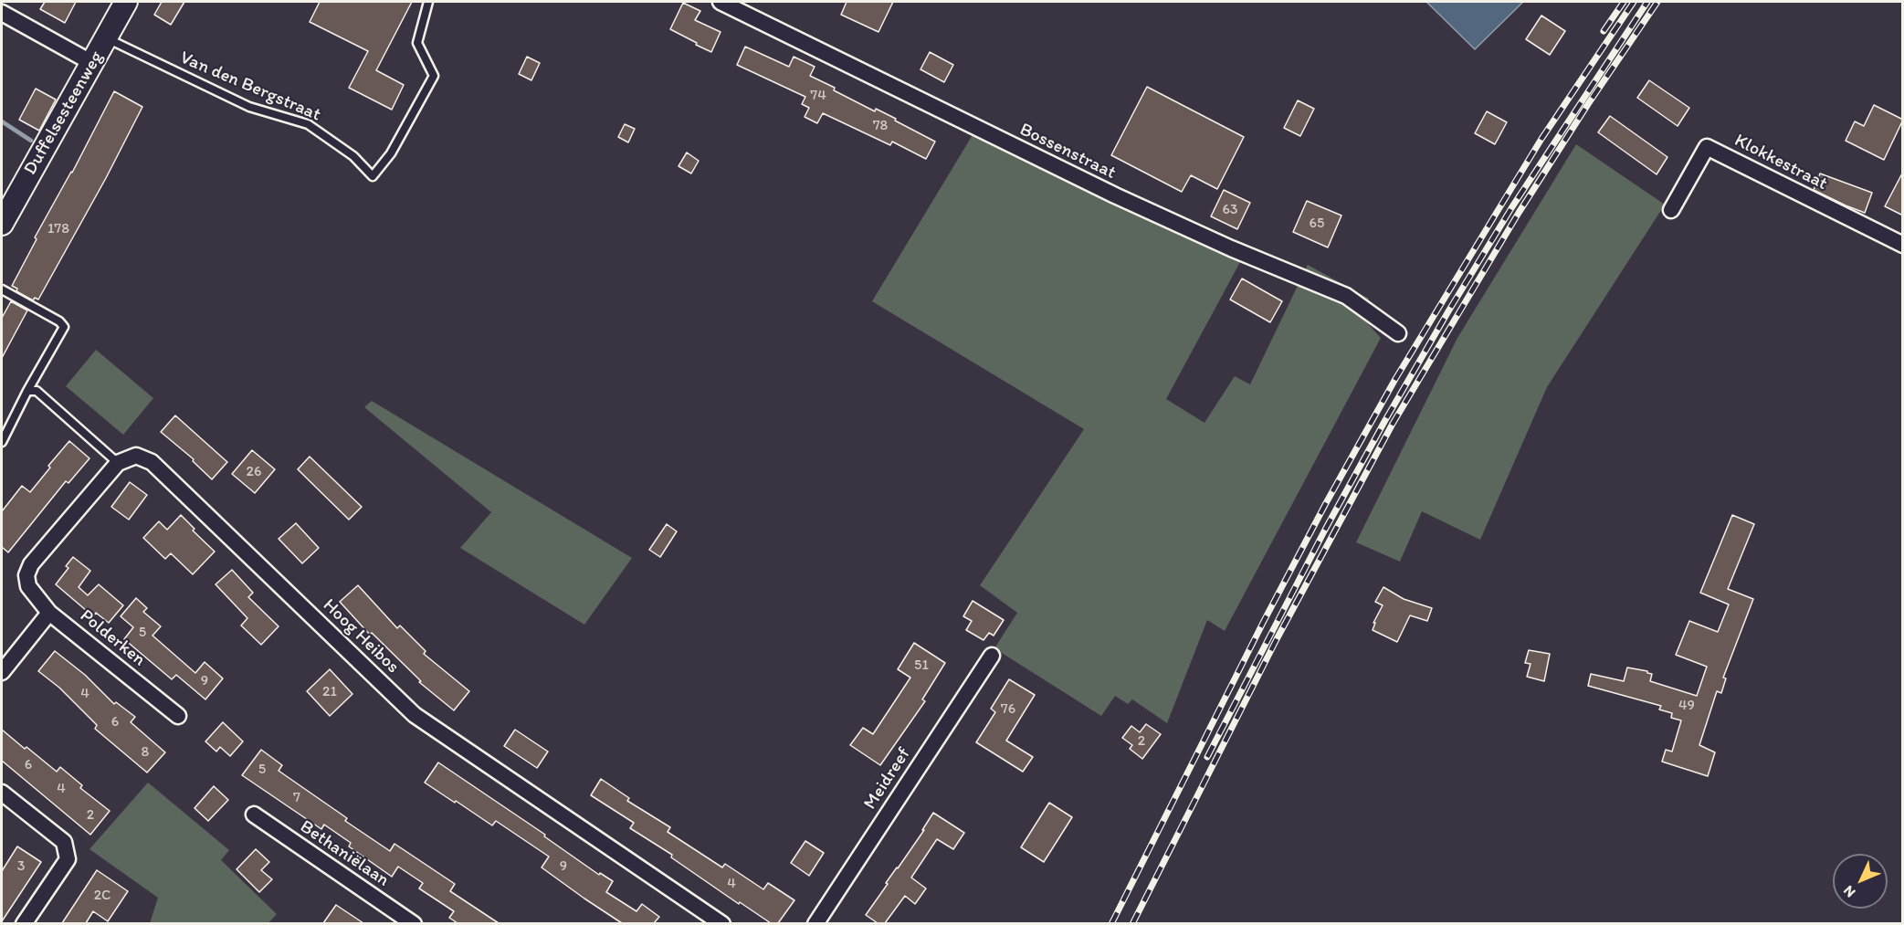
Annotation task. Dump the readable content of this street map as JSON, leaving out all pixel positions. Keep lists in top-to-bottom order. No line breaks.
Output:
{"streets":{"street":["Duffelsesteenweg","Bossenstraat","Klokkestraat","Hoog Heibos","Polderken","Meidreef","Bethaniëlaan"],"lane":["Van den Bergstraat"]},"crossings":[["Van den Bergstraat","Duffelsesteenweg"],["Hoog Heibos","Polderken"]],"house_numbers":["74","78","63","65","178","26","5","51","9","21","4","49","76","6","2","8","6","5","4","7","2","3","9","4","2C"],"north":"bottom left"}
